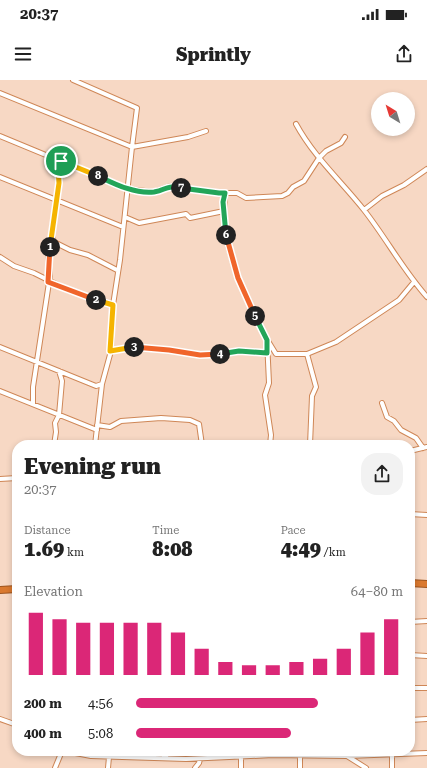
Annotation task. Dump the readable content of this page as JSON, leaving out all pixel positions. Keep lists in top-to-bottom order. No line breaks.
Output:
{"north":"top left","page":{"status":"20:37","header":"Sprintly","pins":["8","7","6","1","2","5","3","4"],"heading":["Evening run","20:37"],"stats":[["Distance","1.69 km"],["Time","8:08"],["Pace","4:49 /km"]],"chart":["Elevation","64–80 m"],"list":[{"name":"200 m","note":"4:56"},{"name":"400 m","note":"5:08"}]}}
